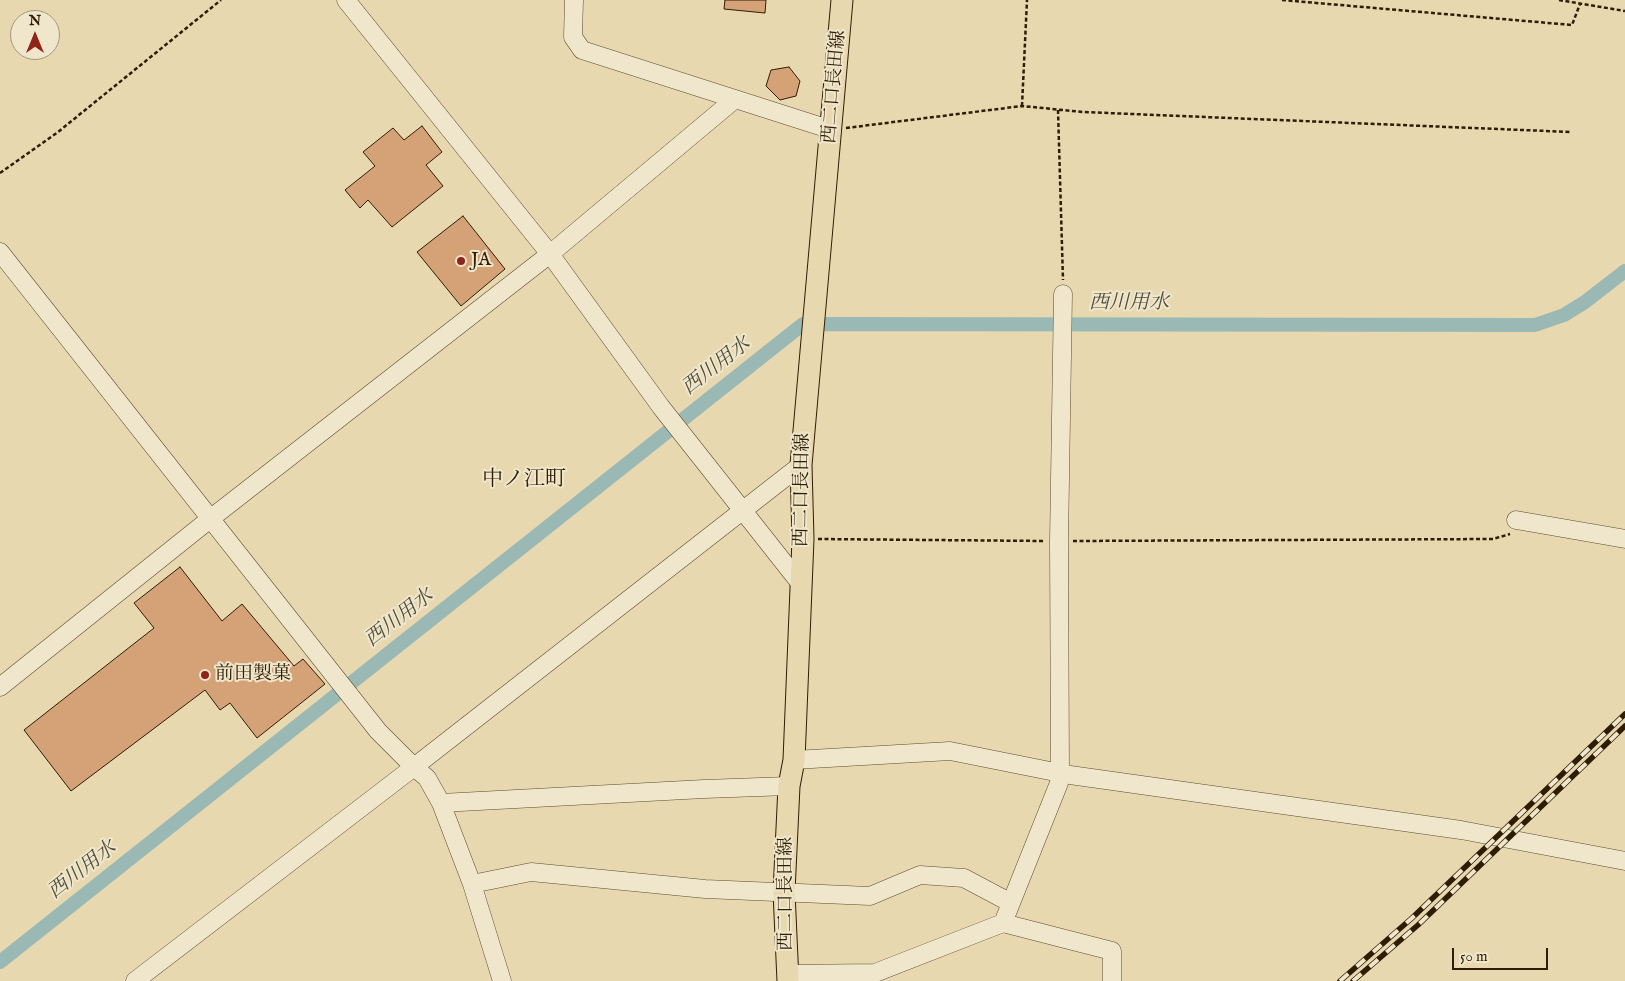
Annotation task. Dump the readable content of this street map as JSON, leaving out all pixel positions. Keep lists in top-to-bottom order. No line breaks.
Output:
{"streets":{"main road":["西二口長田線"]},"districts":["中ノ江町"],"water":["西川用水"],"places":["JA","前田製菓"],"scale_bar":"50 m","north":"top"}
